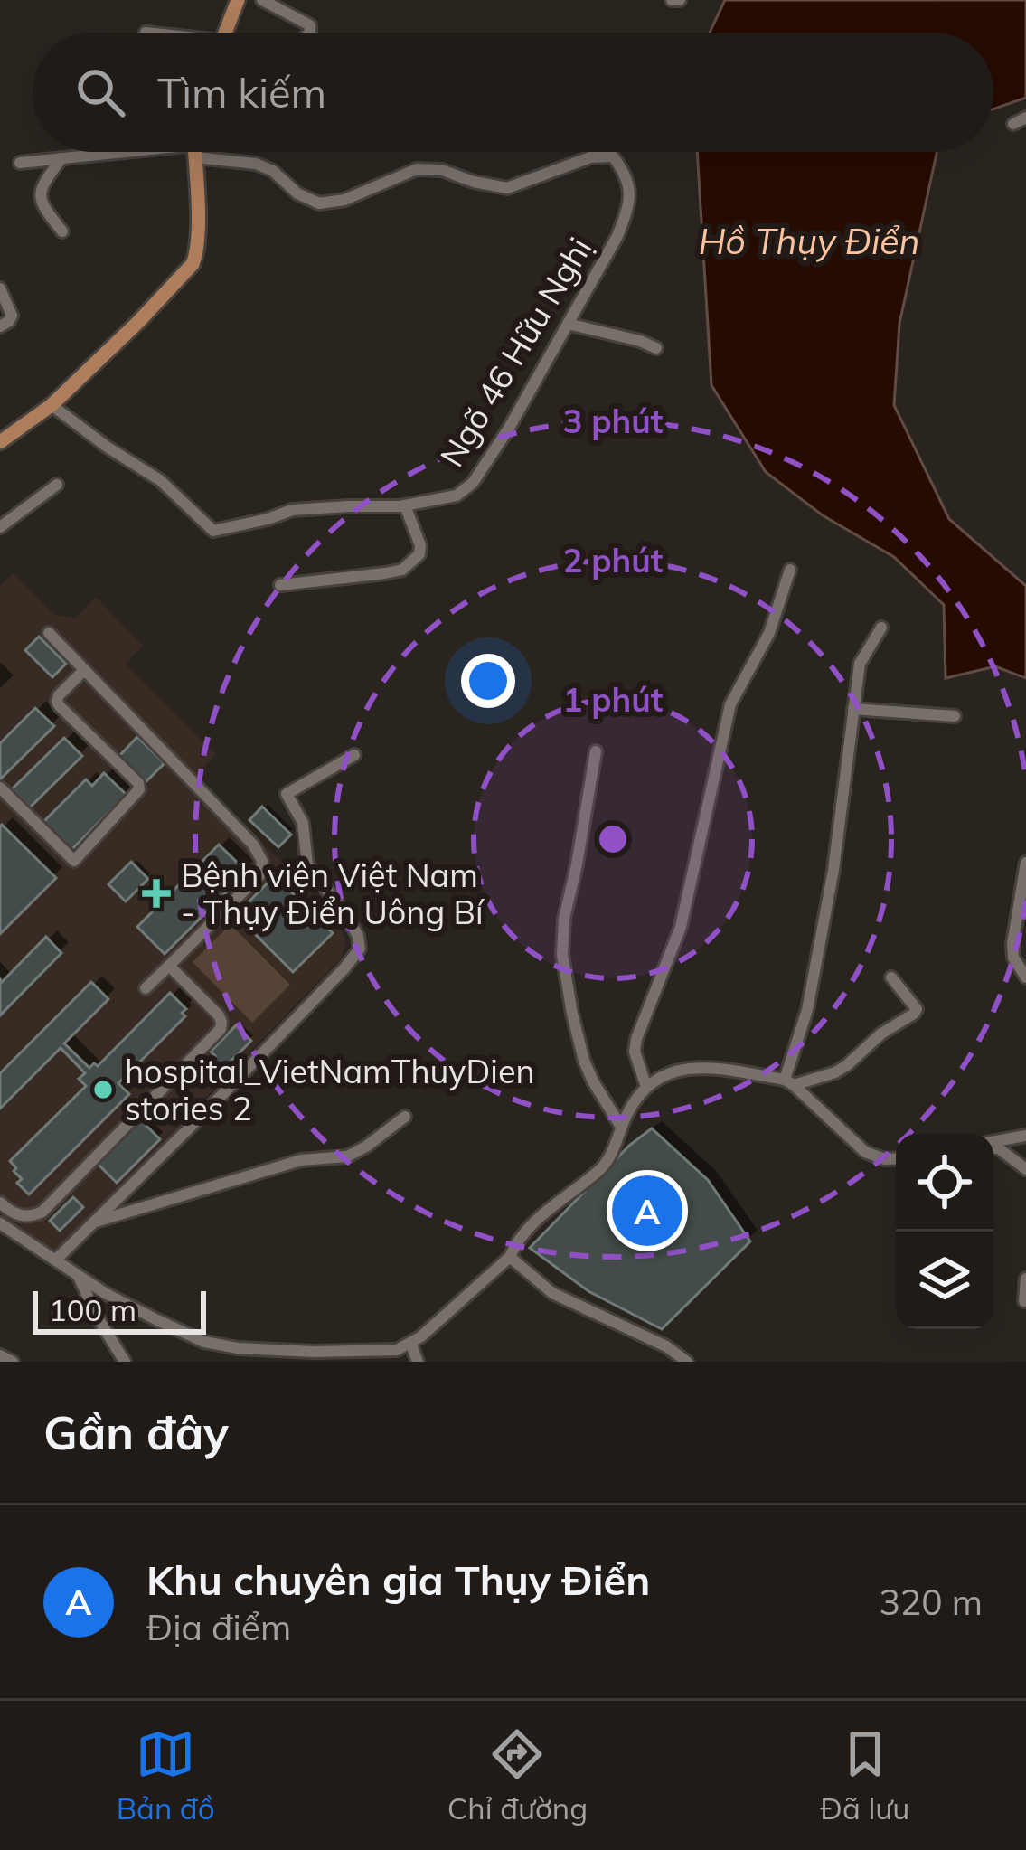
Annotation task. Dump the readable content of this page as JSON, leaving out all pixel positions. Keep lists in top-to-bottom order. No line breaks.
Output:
{"streets":{"street":["Ngõ 46 Hữu Nghị"]},"water":["Hồ Thụy Điển"],"places":{"health":["Bệnh viện Việt Nam - Thụy Điển Uông Bí"],"other":["hospital_VietNamThuyDien stories 2"]},"scale_bar":"100 m","page":{"search":"Tìm kiếm","pins":"A","scale":"100 m","heading":"Gần đây","list":[{"mark":"A","name":"Khu chuyên gia Thụy Điển","note":"Địa điểm","value":"320 m"}],"nav":["Bản đồ","Chỉ đường","Đã lưu"]},"rings":["3 phút","2 phút","1 phút"]}
